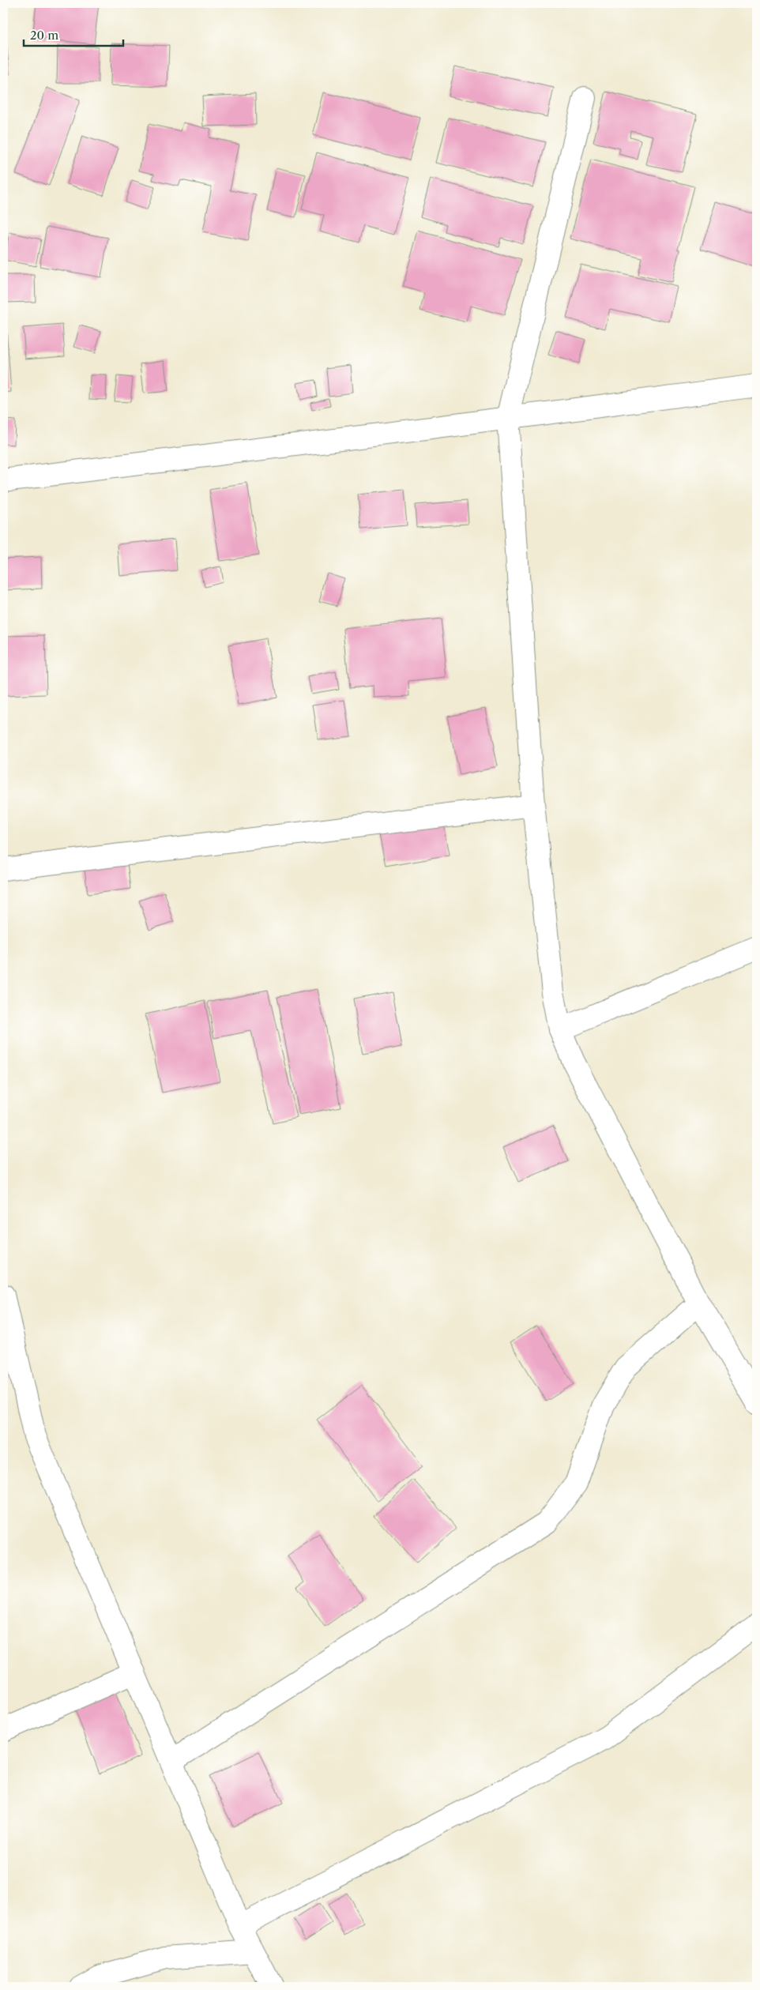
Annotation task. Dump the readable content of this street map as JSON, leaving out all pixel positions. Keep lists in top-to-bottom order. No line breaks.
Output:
{"scale_bar":"20 m"}
